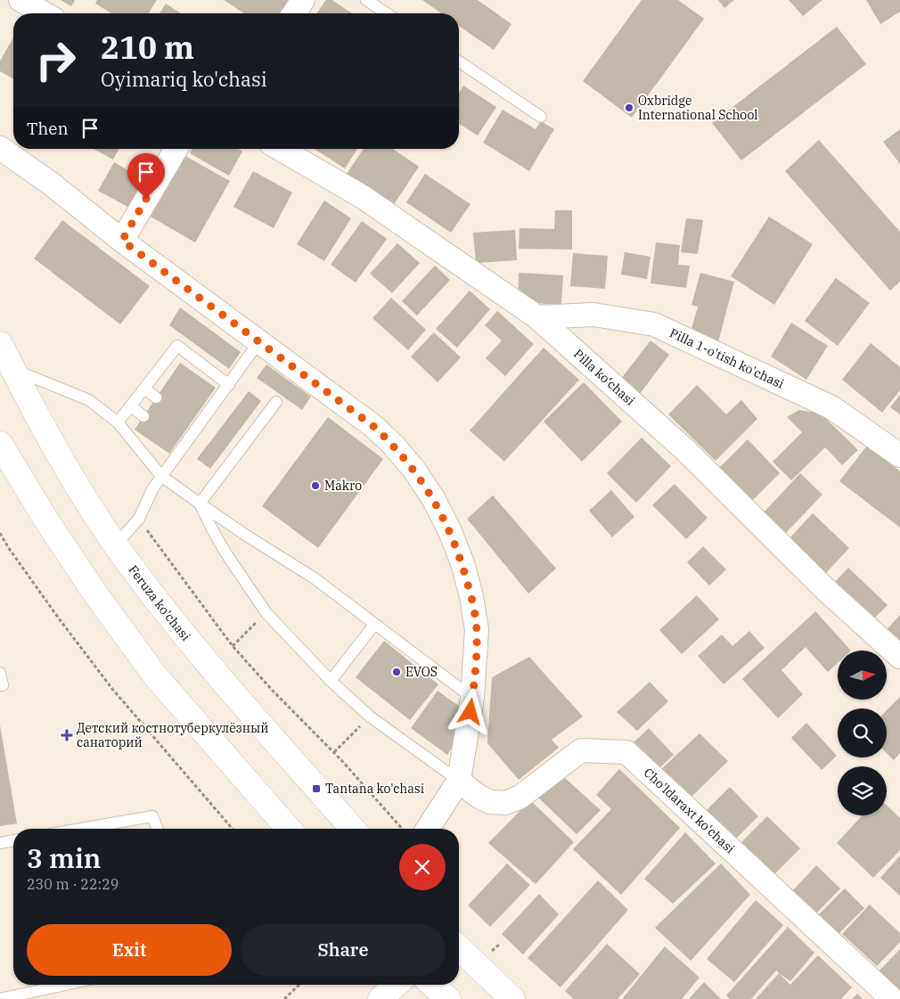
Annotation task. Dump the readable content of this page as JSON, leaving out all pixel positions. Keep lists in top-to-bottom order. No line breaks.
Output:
{"streets":{"main road":["Feruza ko'chasi"],"street":["Pilla 1-o'tish ko'chasi","Pilla ko‘chasi","Cho'ldaraxt ko'chasi"]},"crossings":[["Pilla 1-o'tish ko'chasi","Pilla ko‘chasi"]],"places":{"other":["Oxbridge International School","Makro","EVOS"],"health":["Детский костнотуберкулёзный санаторий"],"transit":["Tantana ko'chasi"]},"north":"right","page":{"turn":["210 m","Oyimariq ko'chasi"],"then":"Then","heading":["3 min","230 m · 22:29"],"buttons":["Exit","Share"]}}
